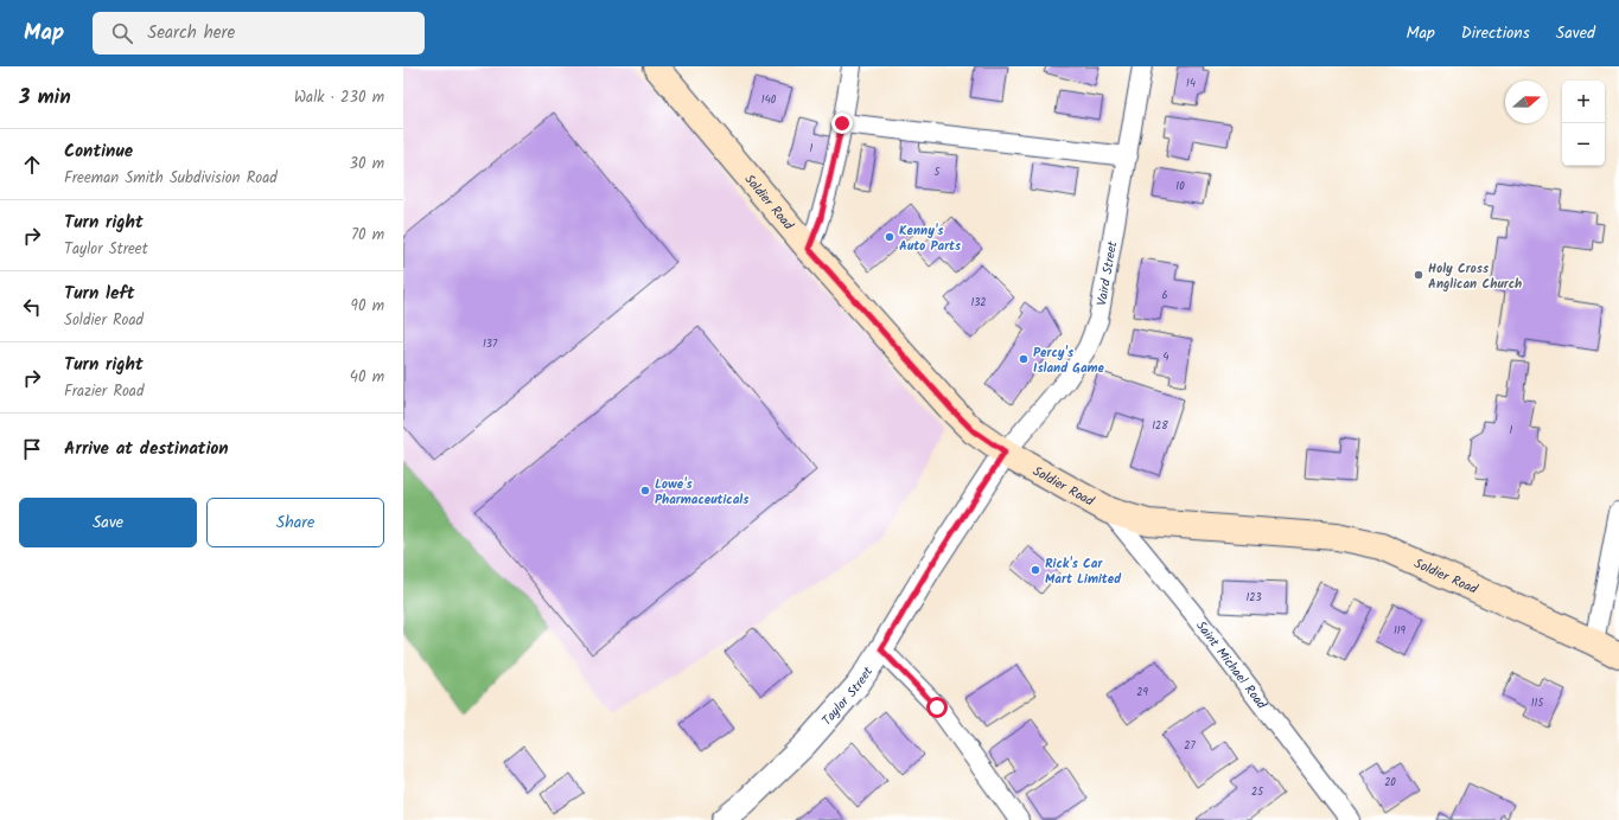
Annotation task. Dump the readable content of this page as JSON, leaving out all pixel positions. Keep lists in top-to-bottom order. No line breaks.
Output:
{"streets":{"main road":["Soldier Road"],"street":["Vaird Street","Saint Michael Road","Taylor Street"]},"crossings":[["Soldier Road","Vaird Street"],["Soldier Road","Saint Michael Road"],["Soldier Road","Taylor Street"],["Vaird Street","Taylor Street"]],"places":["Kenny's Auto Parts","Holy Cross Anglican Church","Percy's Island Game","Lowe's Pharmaceuticals","Rick's Car Mart Limited"],"house_numbers":["14","140","1","5","10","6","132","137","4","128","1","123","119","29","115","27","20","25"],"north":"right","page":{"header":"Map","search":"Search here","nav":["Map","Directions","Saved"],"heading":["3 min","Walk · 230 m"],"map_buttons":["+","−"],"list":[["Continue","Freeman Smith Subdivision Road","30 m"],["Turn right","Taylor Street","70 m"],["Turn left","Soldier Road","90 m"],["Turn right","Frazier Road","40 m"],"Arrive at destination"],"buttons":["Save","Share"]}}
